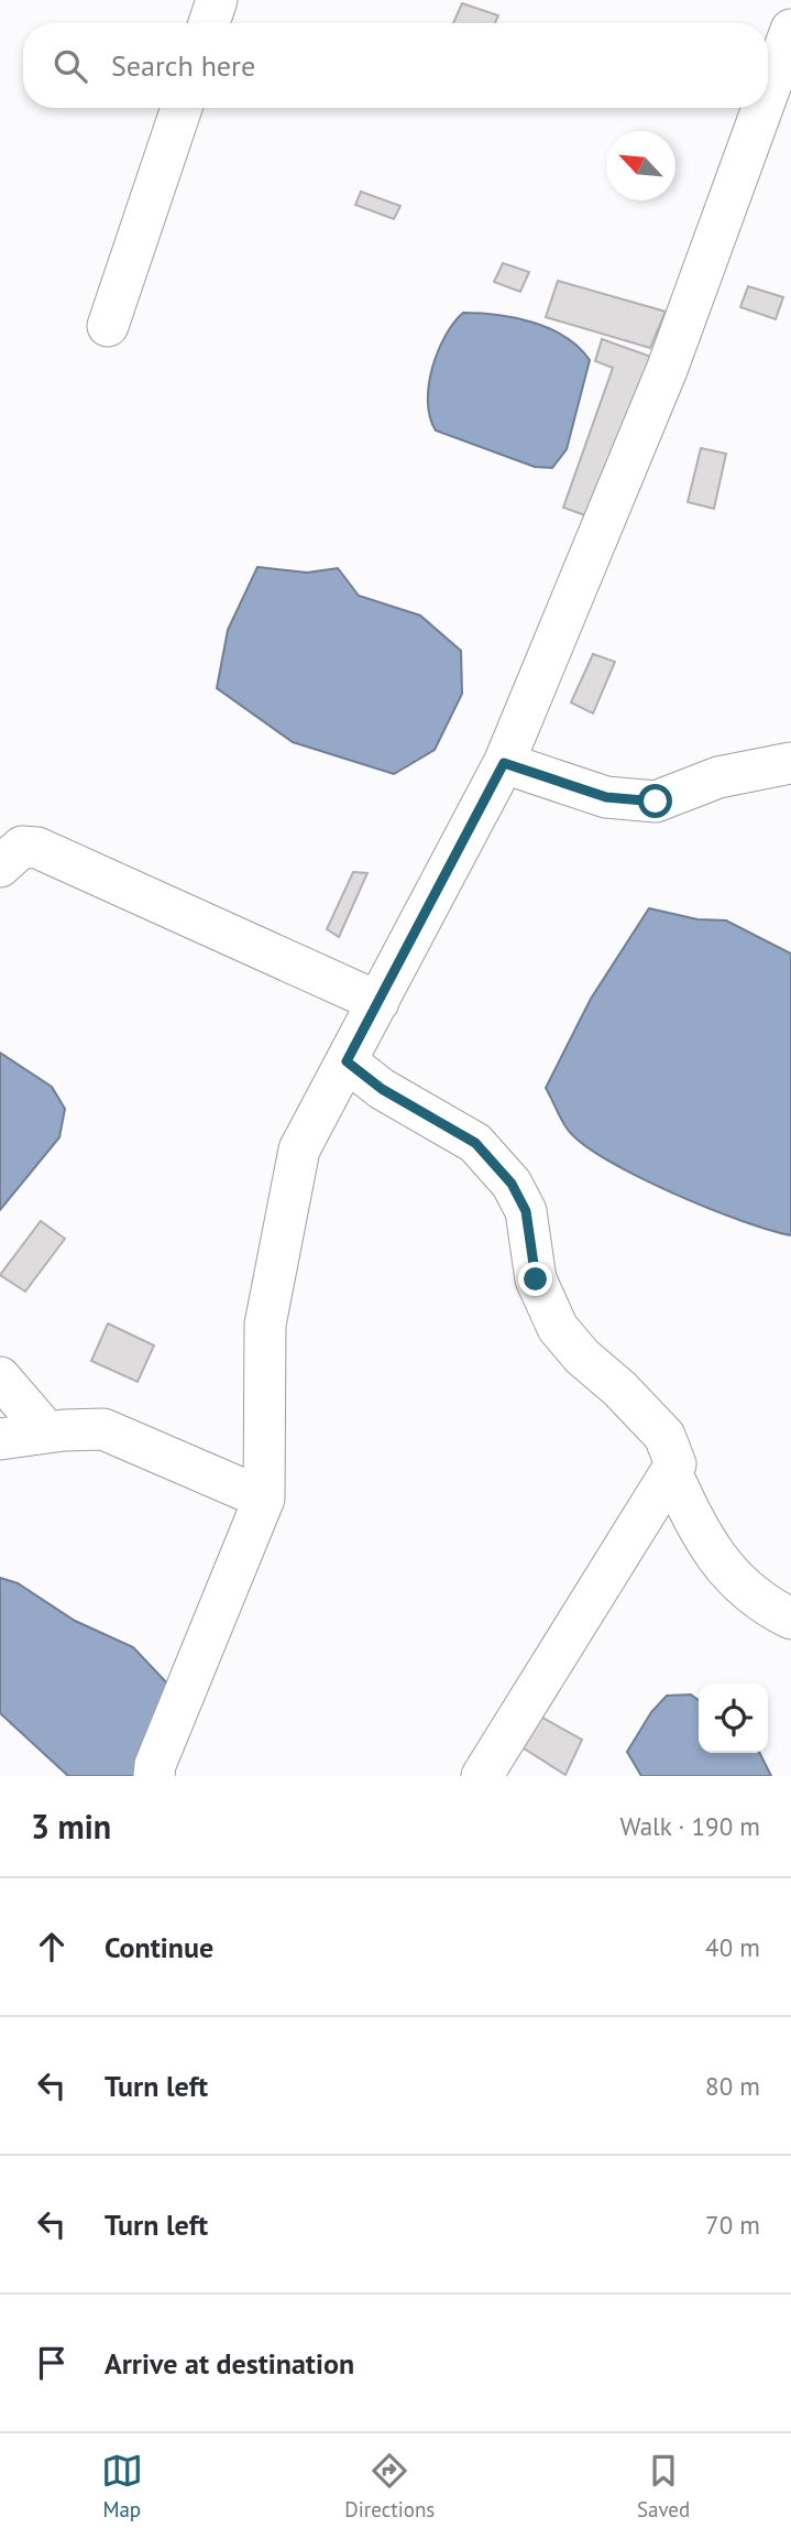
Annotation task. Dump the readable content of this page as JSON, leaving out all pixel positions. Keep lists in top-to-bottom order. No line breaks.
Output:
{"north":"top left","page":{"search":"Search here","heading":["3 min","Walk · 190 m"],"list":[["Continue","40 m"],["Turn left","80 m"],["Turn left","70 m"],"Arrive at destination"],"nav":["Map","Directions","Saved"]}}
